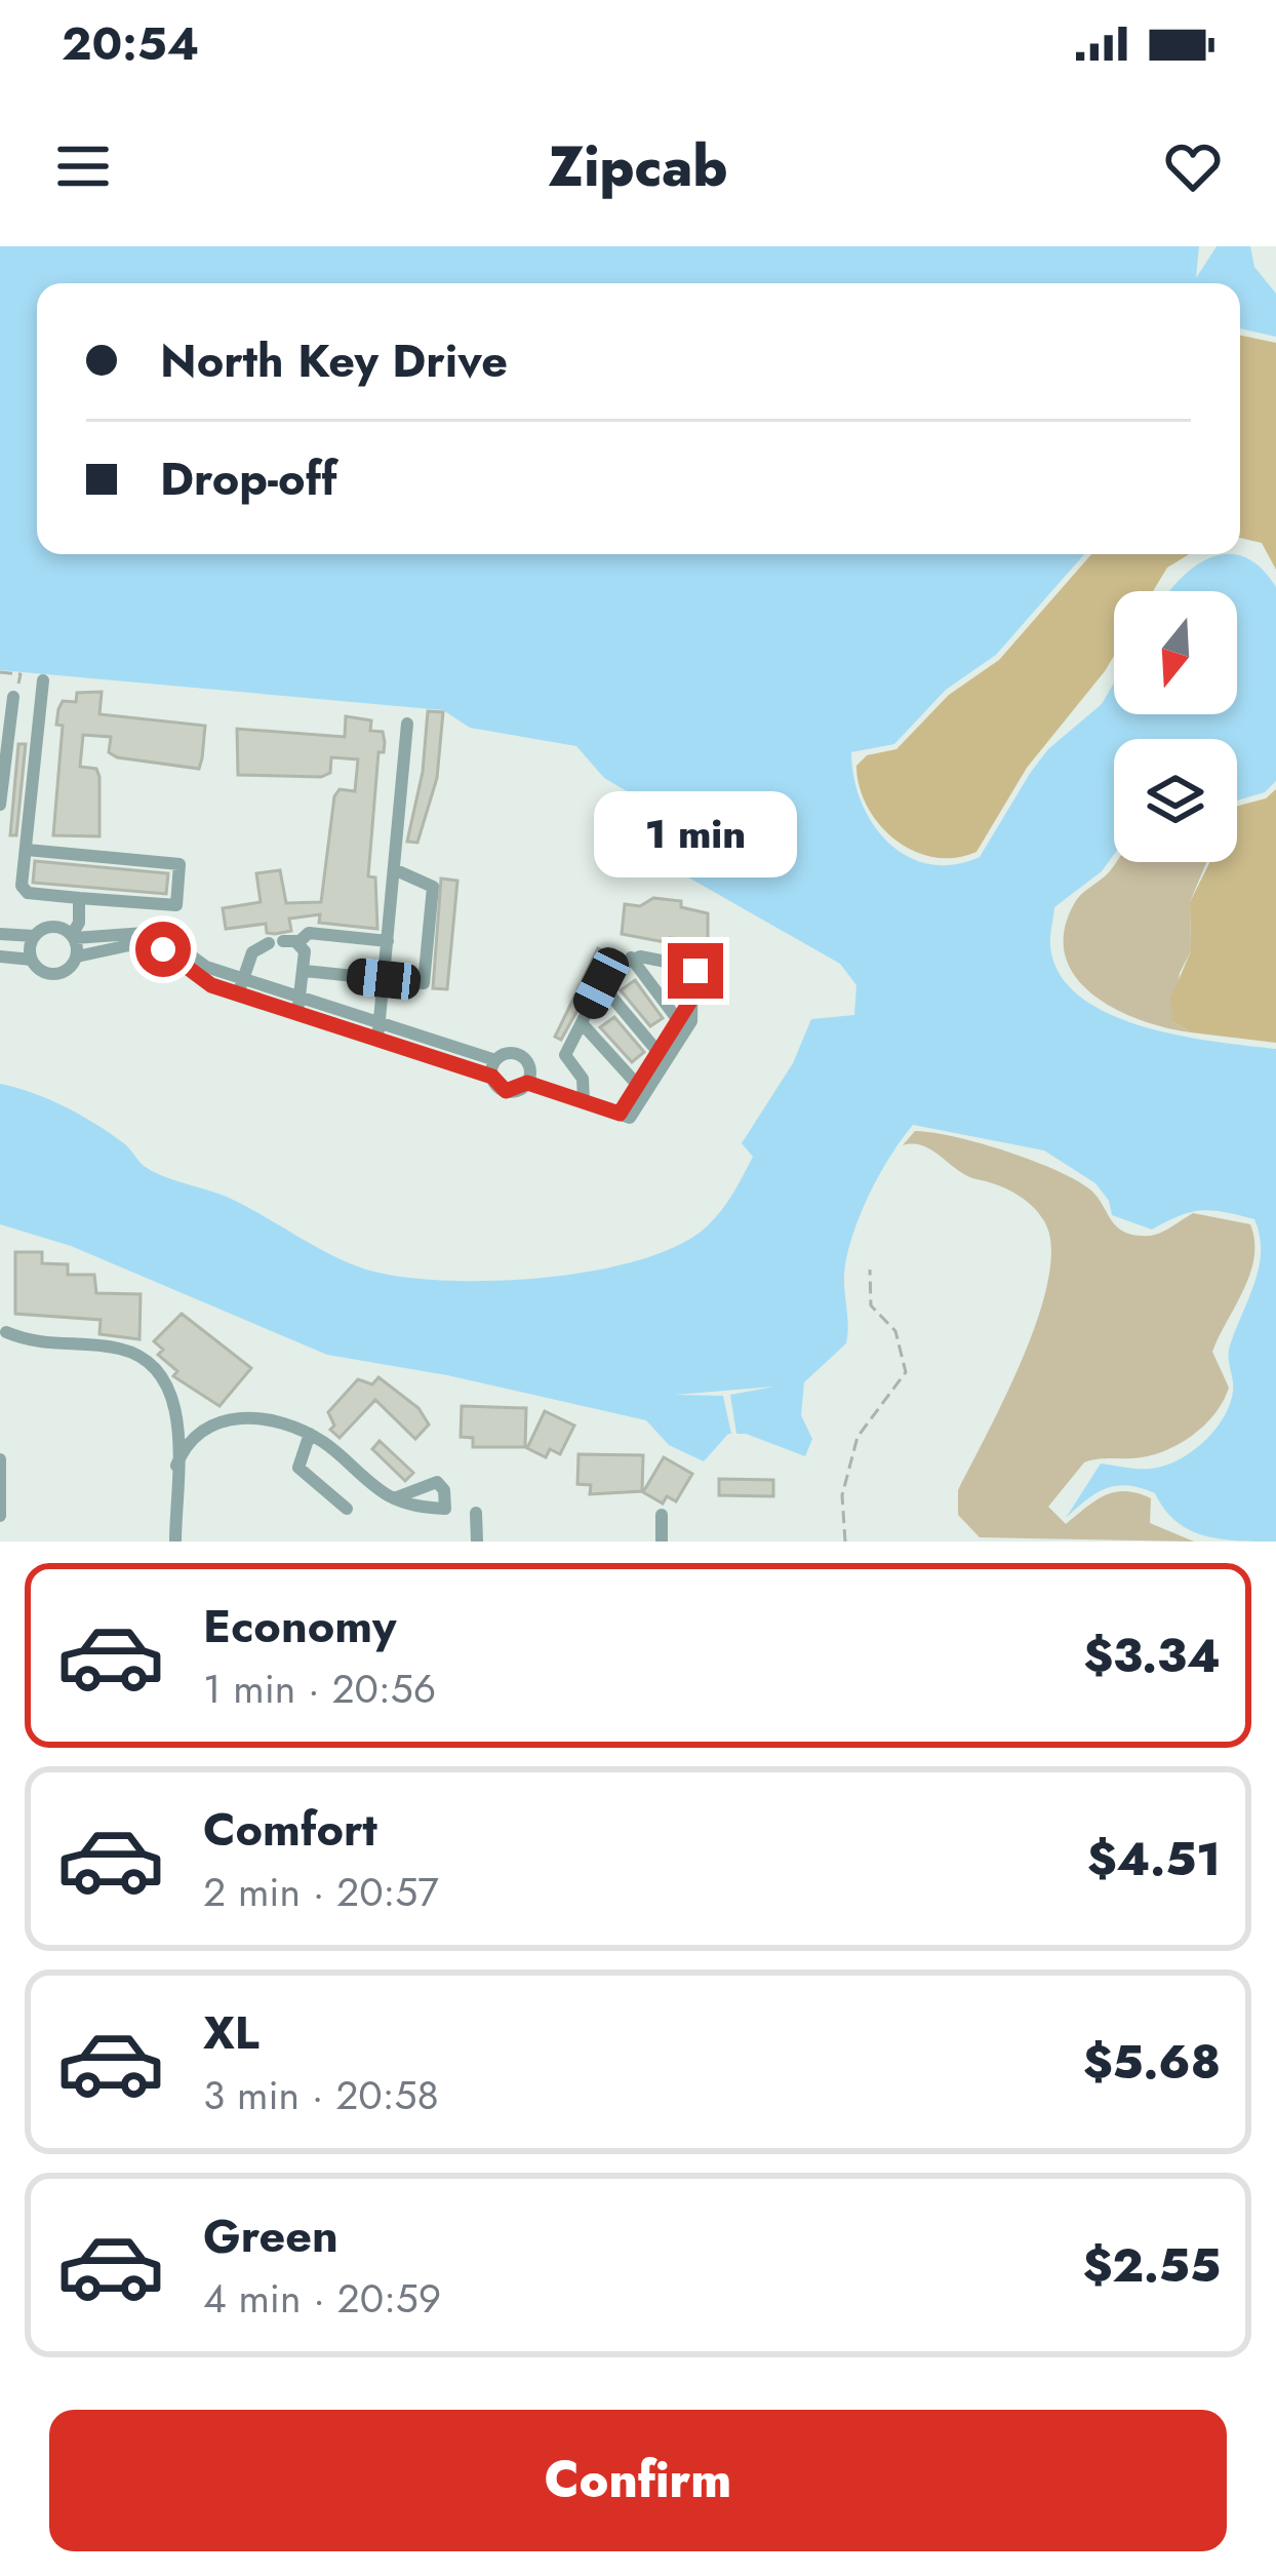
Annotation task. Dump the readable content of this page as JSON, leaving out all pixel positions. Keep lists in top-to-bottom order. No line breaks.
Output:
{"north":"bottom","page":{"status":"20:54","header":"Zipcab","banner":["North Key Drive","Drop-off"],"bubble":"1 min","list":[{"name":"Economy","note":"1 min · 20:56","value":"$3.34"},{"name":"Comfort","note":"2 min · 20:57","value":"$4.51"},{"name":"XL","note":"3 min · 20:58","value":"$5.68"},{"name":"Green","note":"4 min · 20:59","value":"$2.55"}],"buttons":"Confirm"}}
